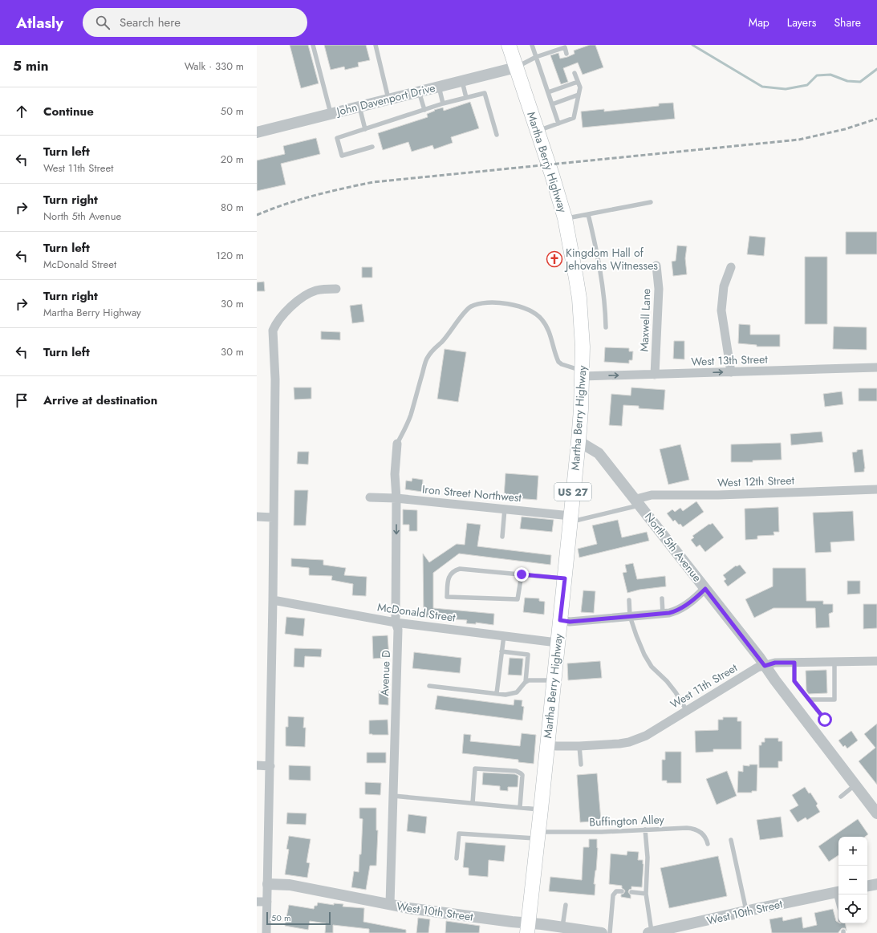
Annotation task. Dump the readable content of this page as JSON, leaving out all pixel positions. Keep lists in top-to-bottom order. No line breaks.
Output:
{"streets":{"main road":["Martha Berry Highway","US 27"],"street":["John Davenport Drive","Maxwell Lane","West 13th Street","West 12th Street","Iron Street Northwest","North 5th Avenue","McDonald Street","Avenue D","West 11th Street","West 10th Street"],"lane":["Buffington Alley"]},"crossings":[["John Davenport Drive","Martha Berry Highway"],["Martha Berry Highway","West 13th Street"],["Martha Berry Highway","Iron Street Northwest"],["Martha Berry Highway","North 5th Avenue"],["Martha Berry Highway","McDonald Street"],["Martha Berry Highway","West 11th Street"],["Martha Berry Highway","Buffington Alley"],["Martha Berry Highway","West 10th Street"],["Maxwell Lane","West 13th Street"],["West 12th Street","North 5th Avenue"],["Iron Street Northwest","Avenue D"],["North 5th Avenue","West 11th Street"],["McDonald Street","Avenue D"],["Avenue D","West 10th Street"]],"one_way":["West 13th Street"],"places":{"church":["Kingdom Hall of Jehovahs Witnesses"]},"scale_bar":"50 m","page":{"header":"Atlasly","search":"Search here","nav":["Map","Layers","Share"],"heading":["5 min","Walk · 330 m"],"list":[["Continue","50 m"],["Turn left","West 11th Street","20 m"],["Turn right","North 5th Avenue","80 m"],["Turn left","McDonald Street","120 m"],["Turn right","Martha Berry Highway","30 m"],["Turn left","30 m"],"Arrive at destination"],"map_buttons":["+","−"],"scale":"50 m"}}
